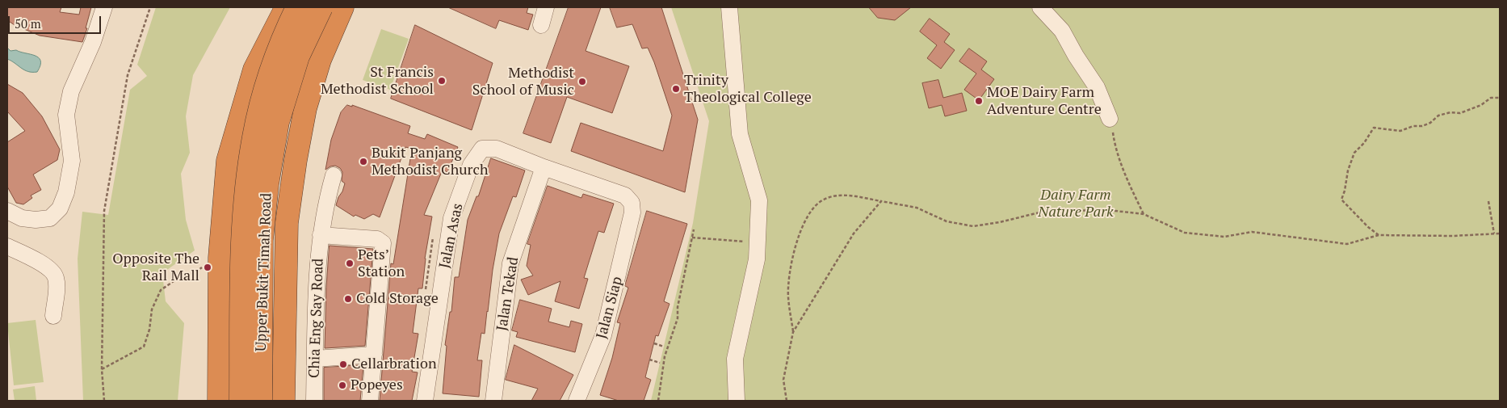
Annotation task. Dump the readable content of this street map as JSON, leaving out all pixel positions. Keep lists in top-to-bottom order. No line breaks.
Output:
{"streets":{"highway":["Upper Bukit Timah Road"],"street":["Jalan Asas","Jalan Tekad","Jalan Siap","Chia Eng Say Road"]},"crossings":[["Jalan Asas","Jalan Tekad"],["Jalan Asas","Jalan Siap"]],"parks":["Dairy Farm Nature Park"],"places":["St Francis Methodist School","Methodist School of Music","Trinity Theological College","MOE Dairy Farm Adventure Centre","Bukit Panjang Methodist Church","Pets’ Station","Opposite The Rail Mall","Cold Storage","Cellarbration","Popeyes"],"scale_bar":"50 m"}
